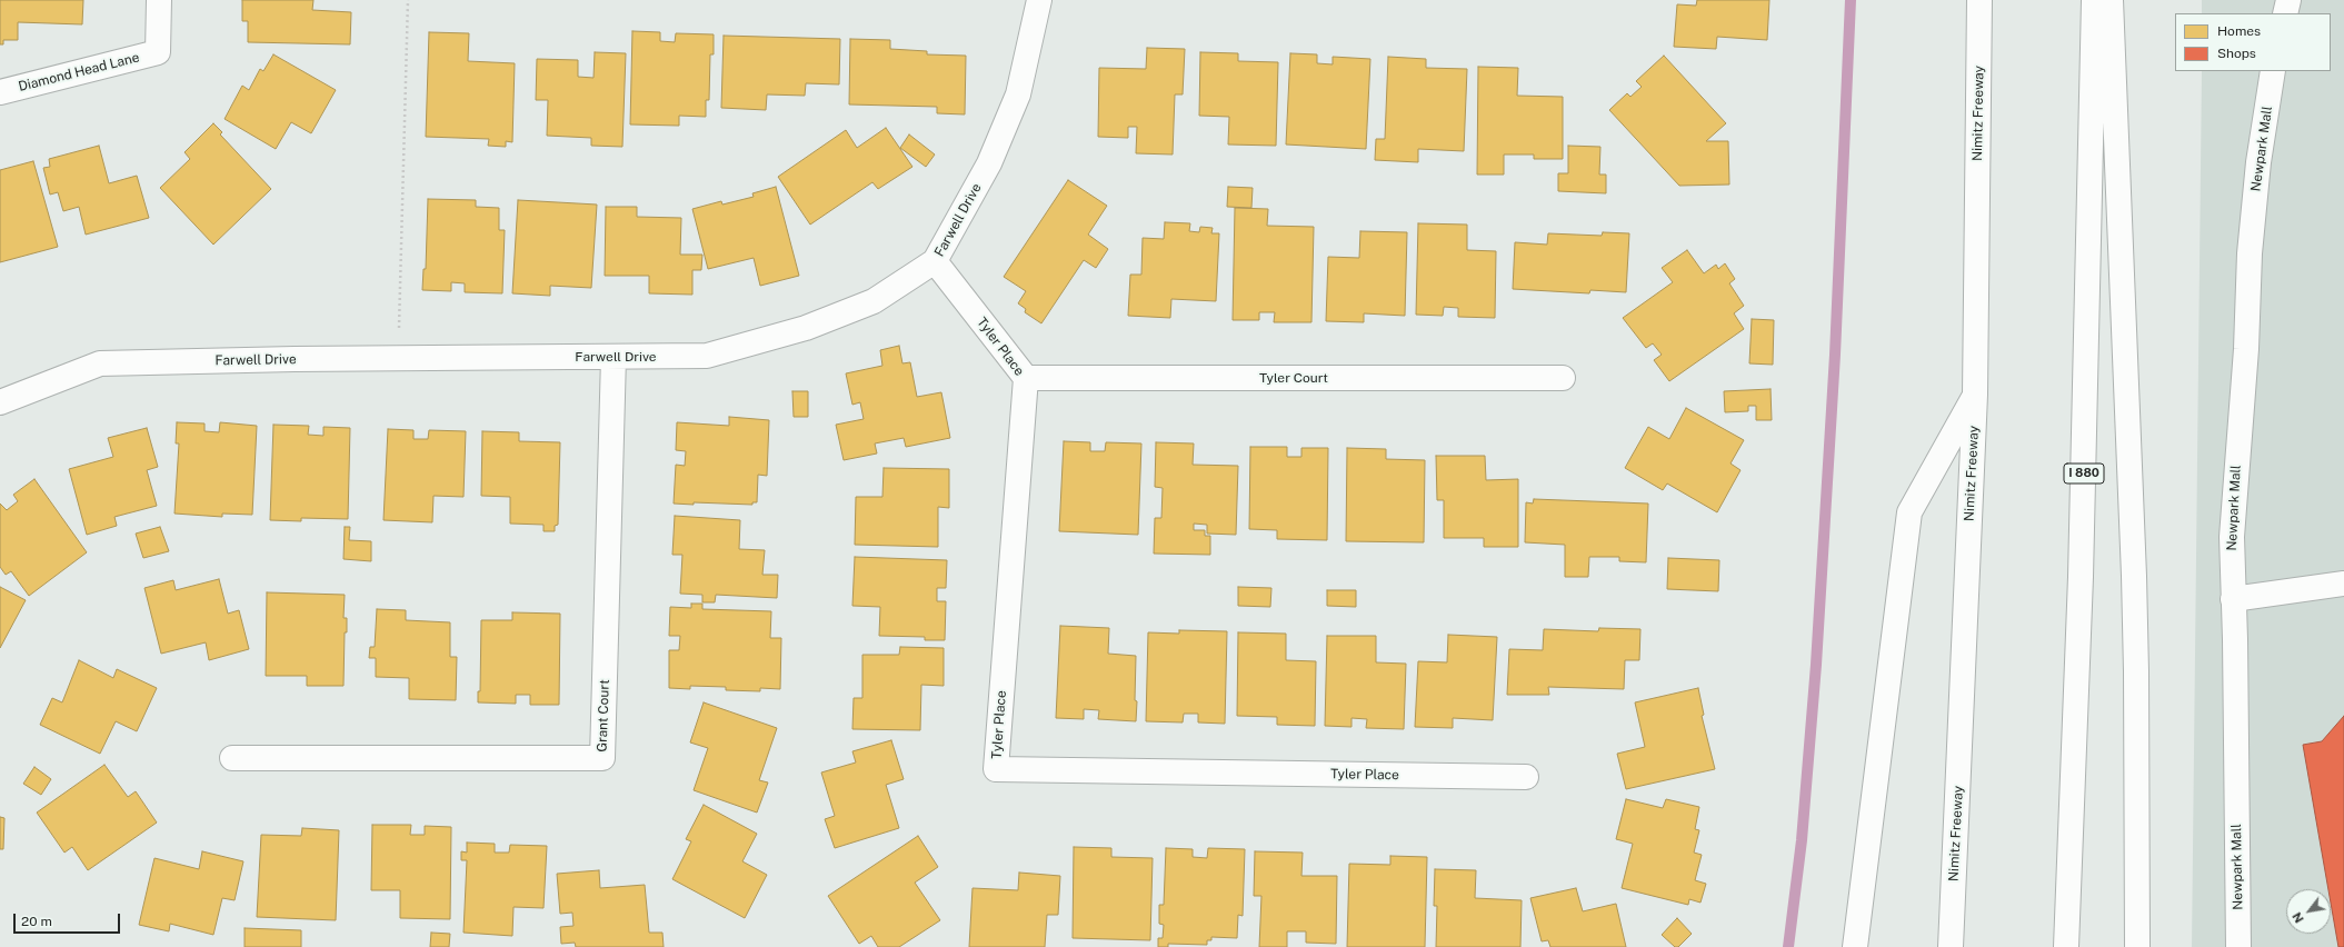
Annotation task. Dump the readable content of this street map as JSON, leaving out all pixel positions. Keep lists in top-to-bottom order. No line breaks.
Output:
{"streets":{"main road":["Diamond Head Lane","Nimitz Freeway","Newpark Mall","Farwell Drive","Tyler Place","Tyler Court","I 880","Grant Court"]},"crossings":[["Farwell Drive","Tyler Place"],["Farwell Drive","Grant Court"],["Tyler Place","Tyler Court"]],"legend":["Homes","Shops"],"scale_bar":"20 m","north":"bottom left"}
